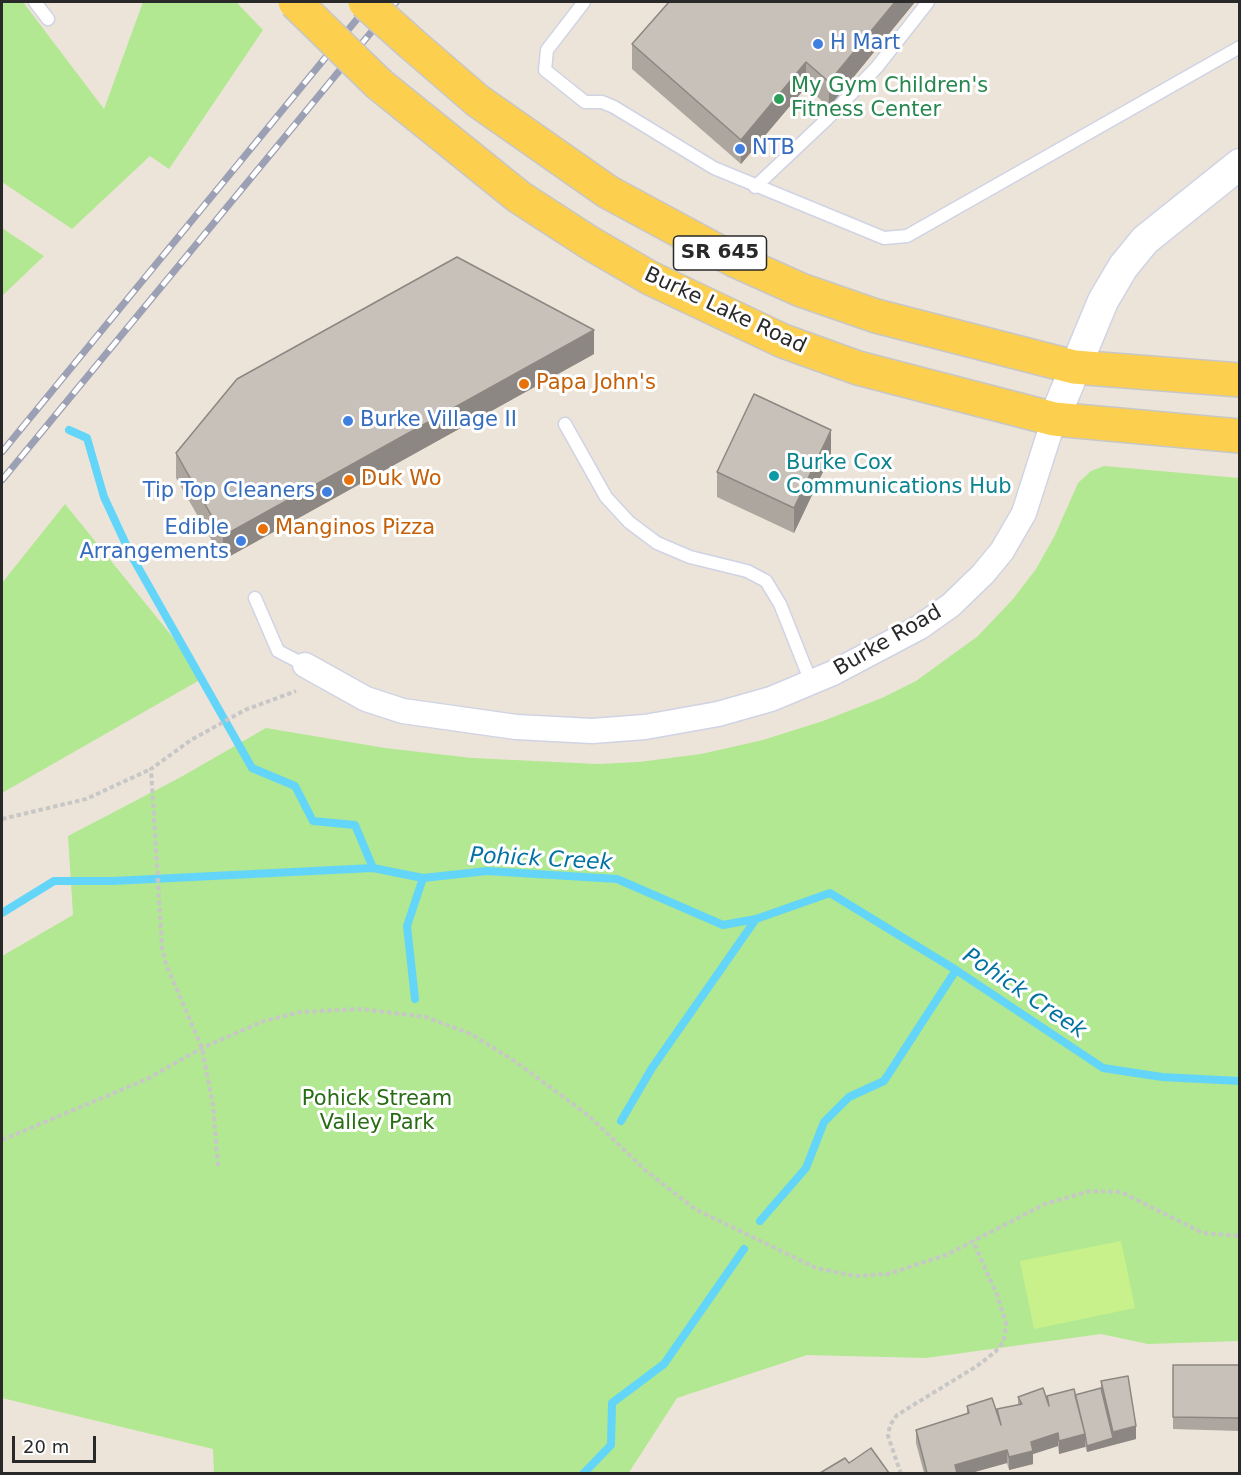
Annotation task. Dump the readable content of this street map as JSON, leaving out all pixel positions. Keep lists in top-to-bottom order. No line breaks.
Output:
{"streets":{"main road":["SR 645","Burke Lake Road"],"street":["Burke Road"]},"crossings":[["SR 645","Burke Road"],["Burke Lake Road","Burke Road"]],"water":["Pohick Creek"],"parks":["Pohick Stream Valley Park"],"places":["H Mart","My Gym Children's Fitness Center","NTB","Papa John's","Burke Village II","Burke Cox Communications Hub","Duk Wo","Tip Top Cleaners","Manginos Pizza","Edible Arrangements"],"scale_bar":"20 m"}
